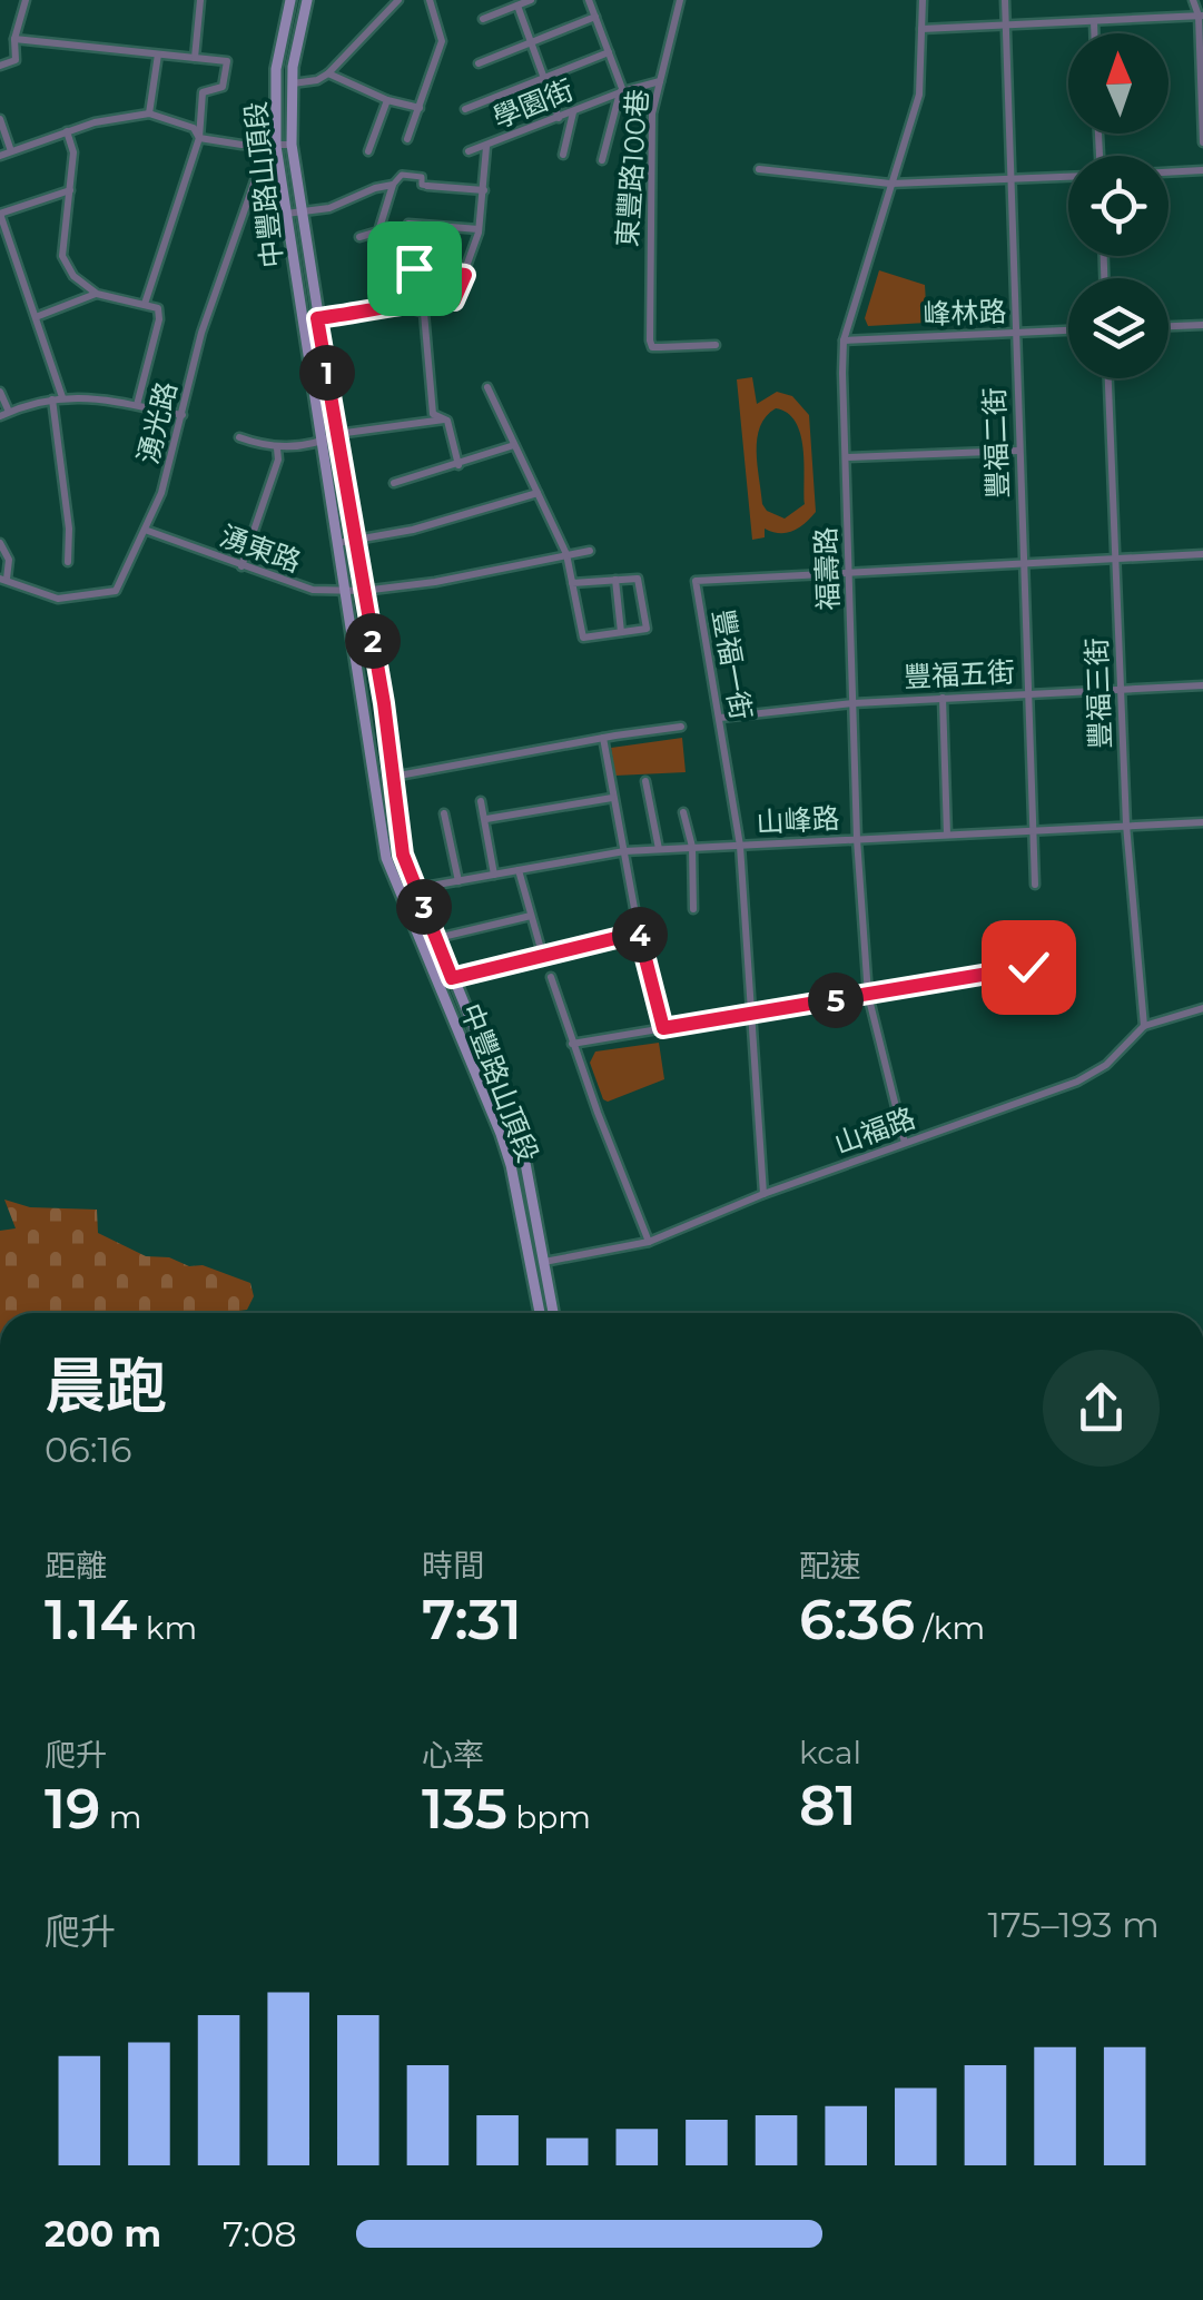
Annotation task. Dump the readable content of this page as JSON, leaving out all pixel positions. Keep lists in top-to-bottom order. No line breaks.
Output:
{"streets":{"main road":["中豐路山頂段"],"street":["學園街","東豐路100巷","峰林路","湧光路","豐福二街","湧東路","福壽路","豐福一街","豐福五街","豐福三街","山峰路","山福路"]},"crossings":[["學園街","東豐路100巷"],["中豐路山頂段","湧光路"],["中豐路山頂段","湧東路"],["中豐路山頂段","山峰路"],["中豐路山頂段","山福路"],["峰林路","豐福二街"],["峰林路","福壽路"],["湧光路","湧東路"],["豐福二街","豐福一街"],["豐福二街","豐福五街"],["豐福二街","山峰路"],["福壽路","豐福一街"],["福壽路","豐福五街"],["福壽路","山峰路"],["福壽路","山福路"],["豐福一街","豐福五街"],["豐福一街","豐福三街"],["豐福一街","山峰路"],["豐福一街","山福路"],["豐福五街","豐福三街"],["豐福三街","山峰路"],["豐福三街","山福路"]],"north":"top","page":{"pins":["1","2","3","4","5"],"heading":["晨跑","06:16"],"stats":[["距離","1.14 km"],["時間","7:31"],["配速","6:36 /km"],["爬升","19 m"],["心率","135 bpm"],["kcal","81"]],"chart":["爬升","175–193 m"],"list":[{"name":"200 m","note":"7:08"}]}}
